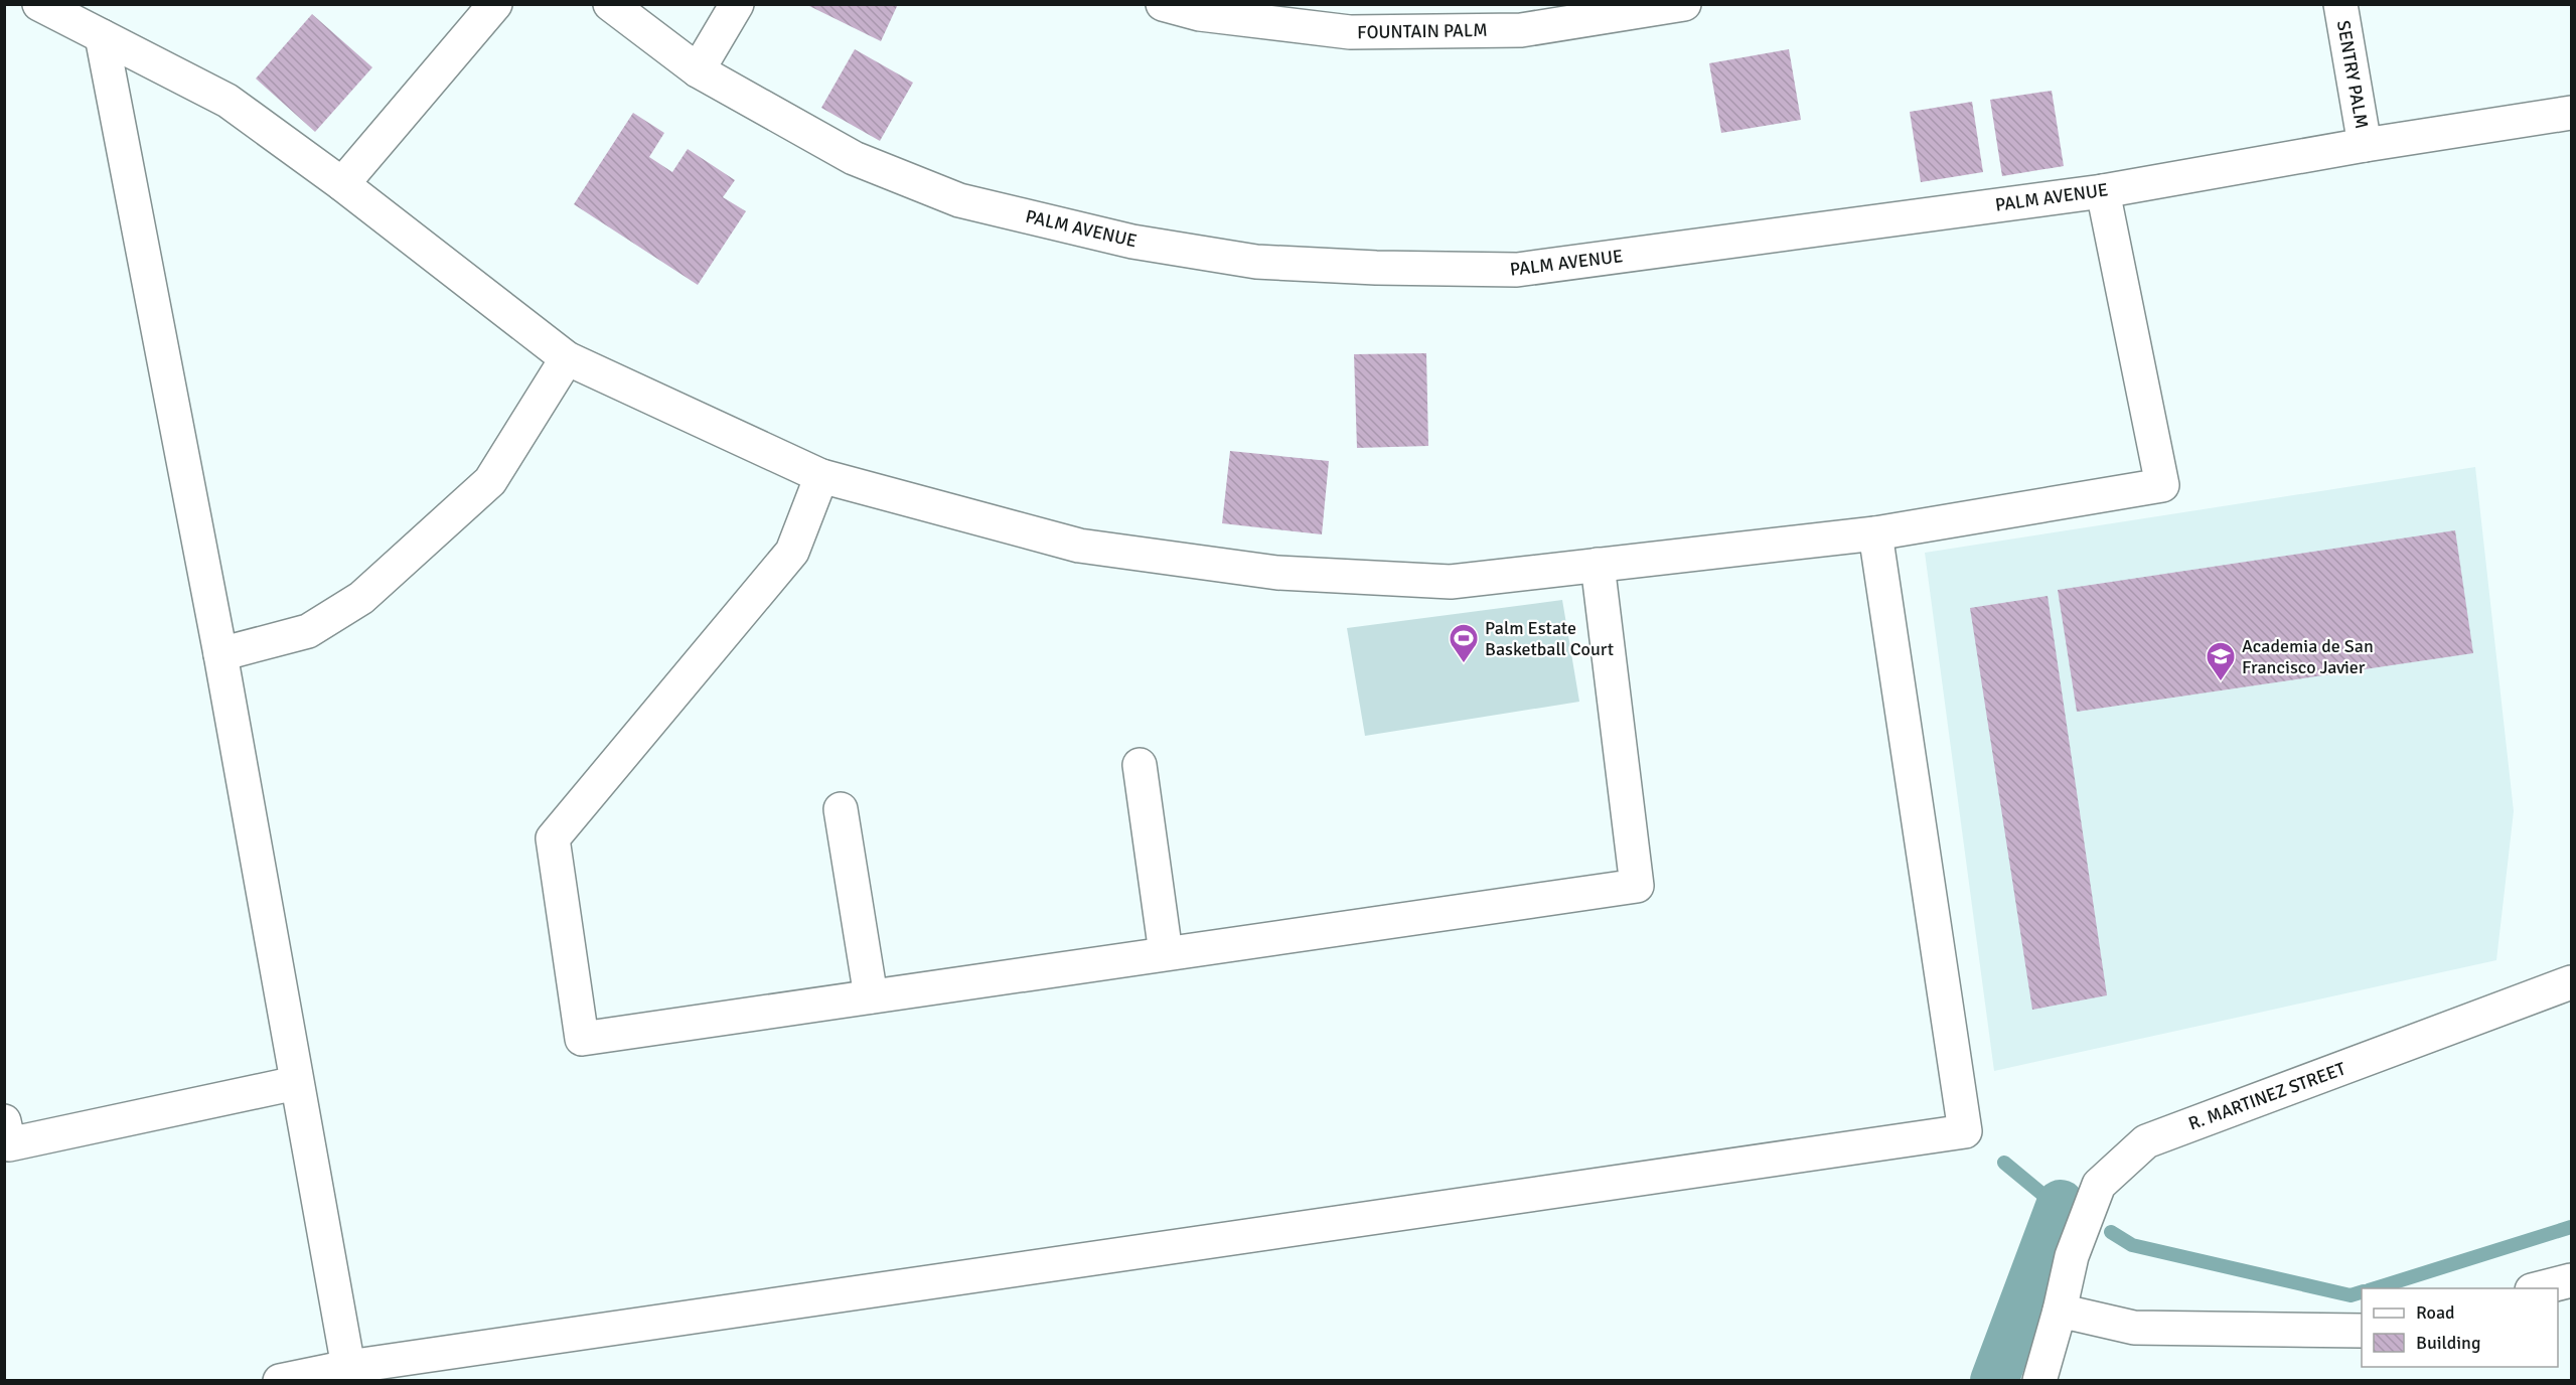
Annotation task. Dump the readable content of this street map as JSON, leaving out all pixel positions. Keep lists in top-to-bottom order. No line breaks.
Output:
{"streets":{"street":["FOUNTAIN PALM","SENTRY PALM","PALM AVENUE","R. MARTINEZ STREET"]},"crossings":[["SENTRY PALM","PALM AVENUE"]],"places":{"sports":["Palm Estate Basketball Court"],"school or university":["Academia de San Francisco Javier"]},"legend":["Road","Building"]}
